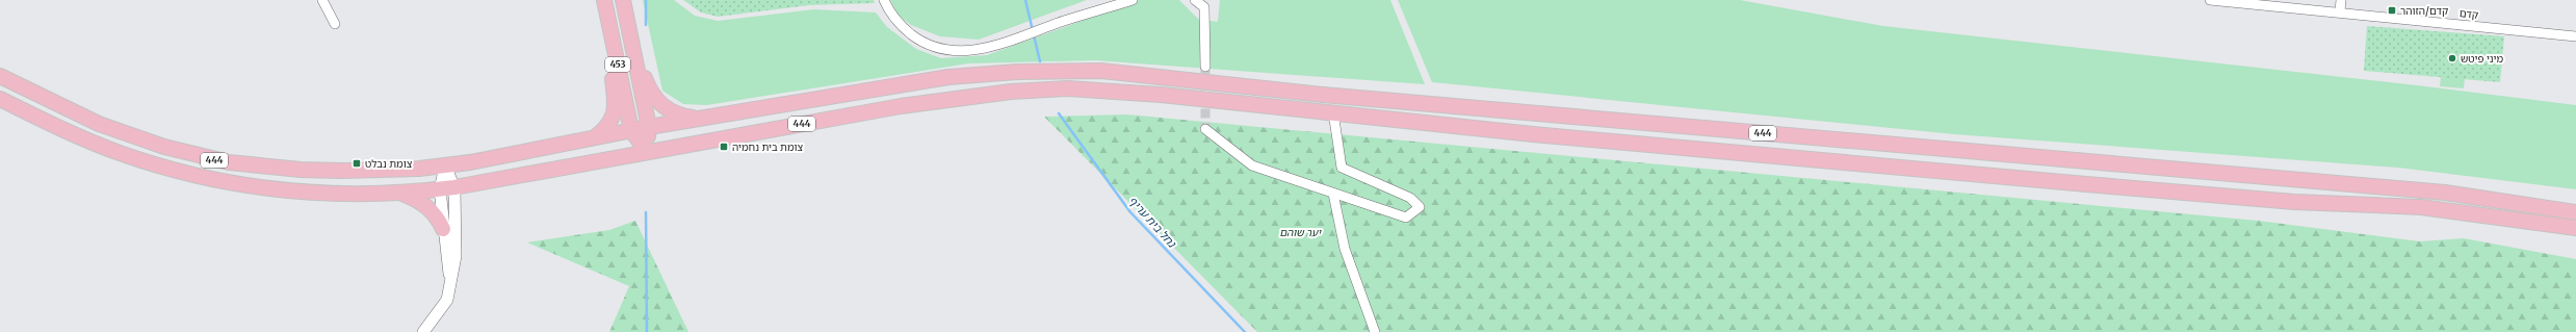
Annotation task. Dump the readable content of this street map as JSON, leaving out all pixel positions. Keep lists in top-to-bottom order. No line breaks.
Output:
{"streets":{"main road":["453","444"],"street":["קדם"]},"crossings":[["453","444"]],"water":["נחל בית עריף"],"parks":["יער שוהם"],"places":{"transit":["קדם/הזוהר","צומת בית נחמיה","צומת נבלט"],"other":["מיני פיטש"]}}
